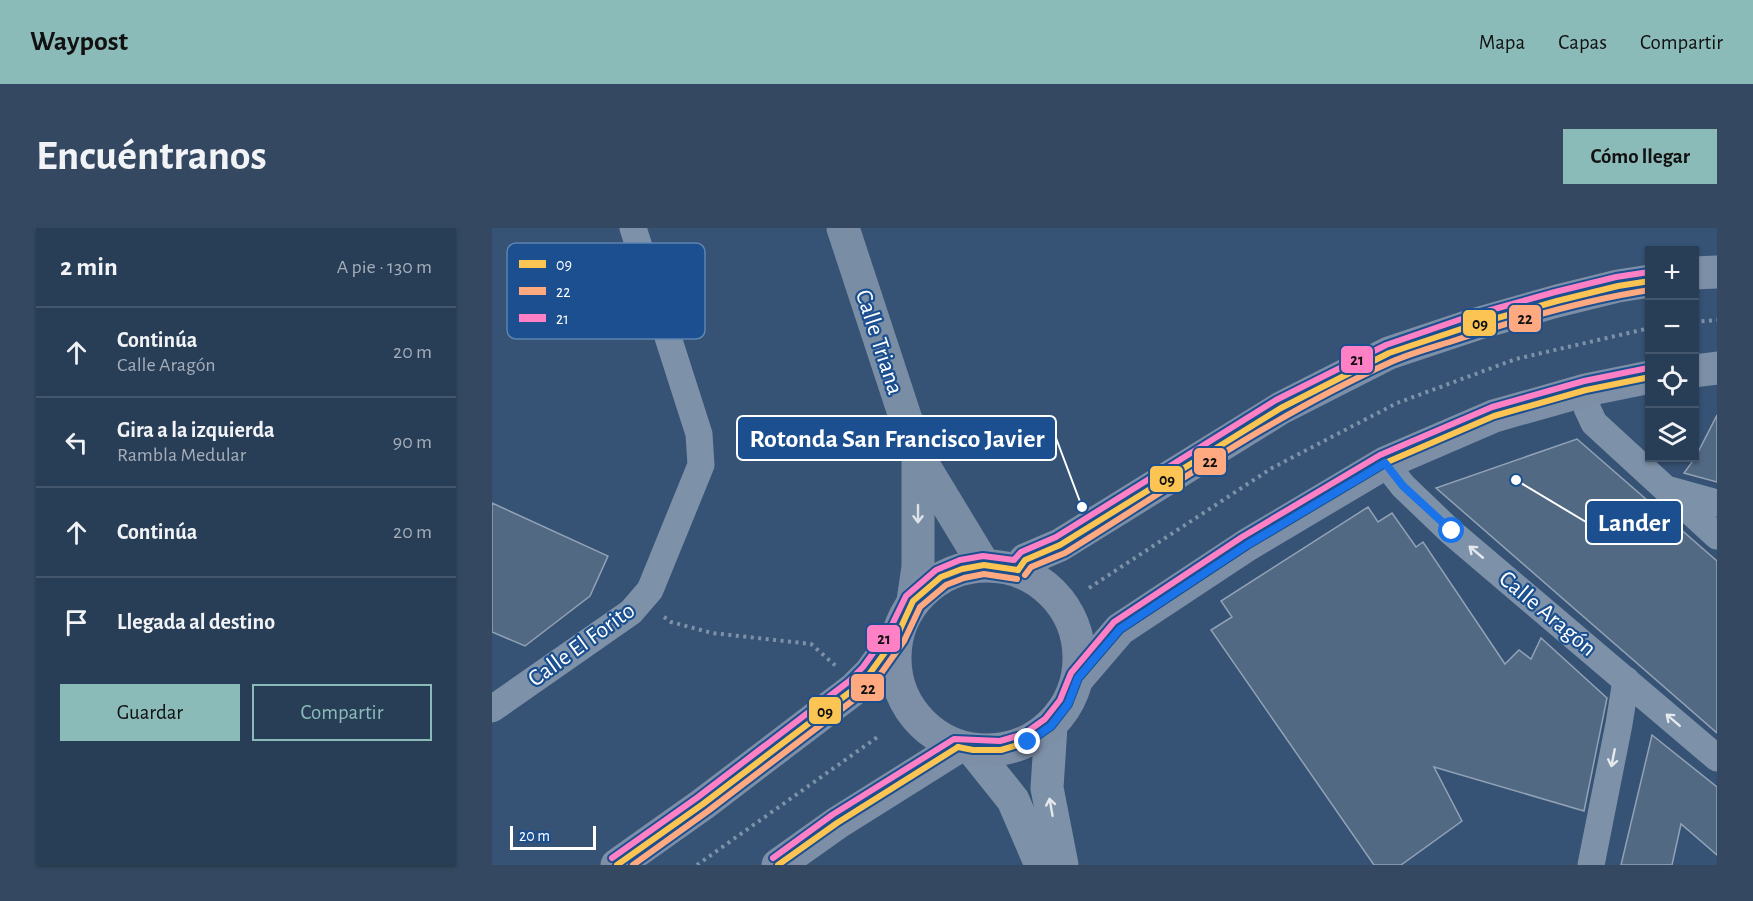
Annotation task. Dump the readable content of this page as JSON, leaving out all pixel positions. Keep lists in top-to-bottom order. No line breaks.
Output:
{"streets":{"main road":["Calle Triana"],"street":["Calle Aragón","Calle El Forito"]},"places":["Lander","Rotonda San Francisco Javier"],"lines":["transit line 21","transit line 09","transit line 22"],"legend":["09","22","21"],"scale_bar":"20 m","page":{"header":"Waypost","nav":["Mapa","Capas","Compartir"],"buttons":["Cómo llegar",["Guardar","Compartir"]],"title":"Encuéntranos","heading":["2 min","A pie · 130 m"],"map_buttons":["+","−"],"list":[["Continúa","Calle Aragón","20 m"],["Gira a la izquierda","Rambla Medular","90 m"],["Continúa","20 m"],"Llegada al destino"],"scale":"20 m"}}
